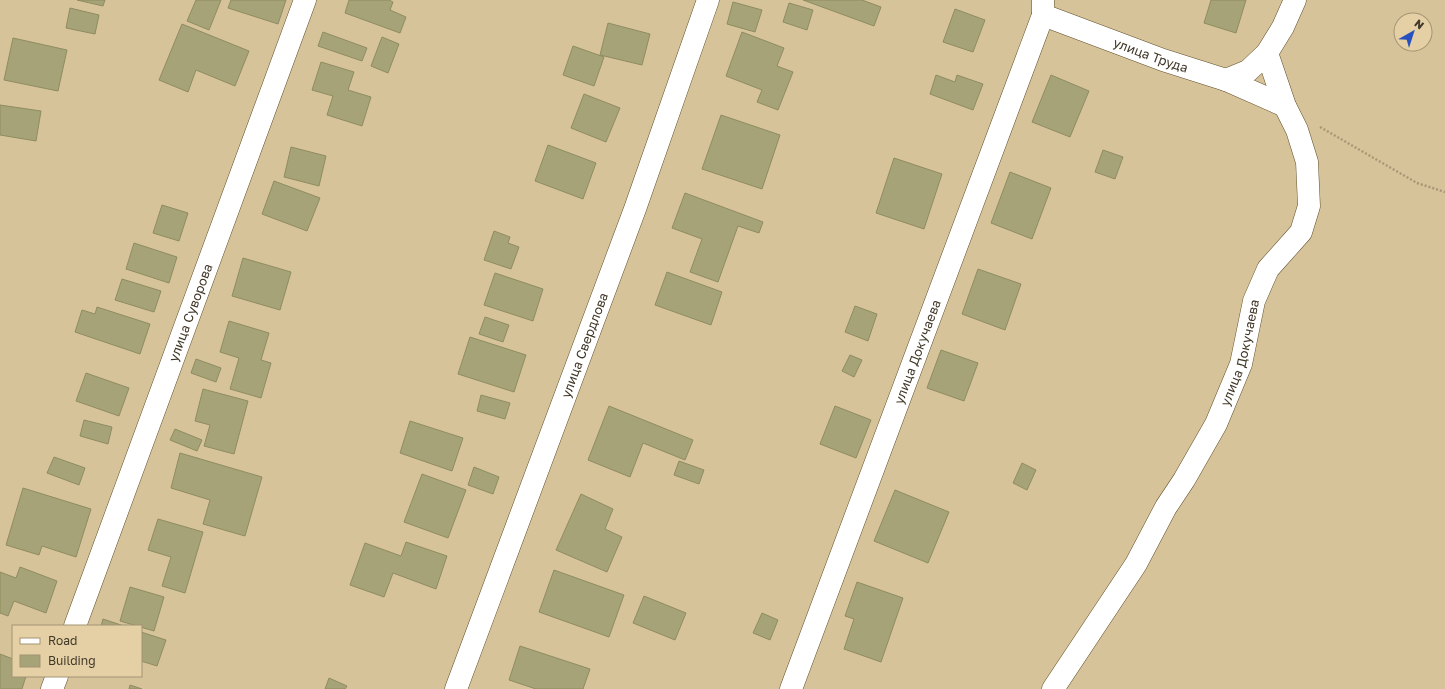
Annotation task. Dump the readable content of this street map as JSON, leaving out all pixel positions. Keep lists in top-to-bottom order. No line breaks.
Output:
{"streets":{"street":["улица Труда","улица Суворова","улица Свердлова","улица Докучаева"]},"crossings":[["улица Труда","улица Докучаева"]],"legend":["Road","Building"],"north":"top right"}
